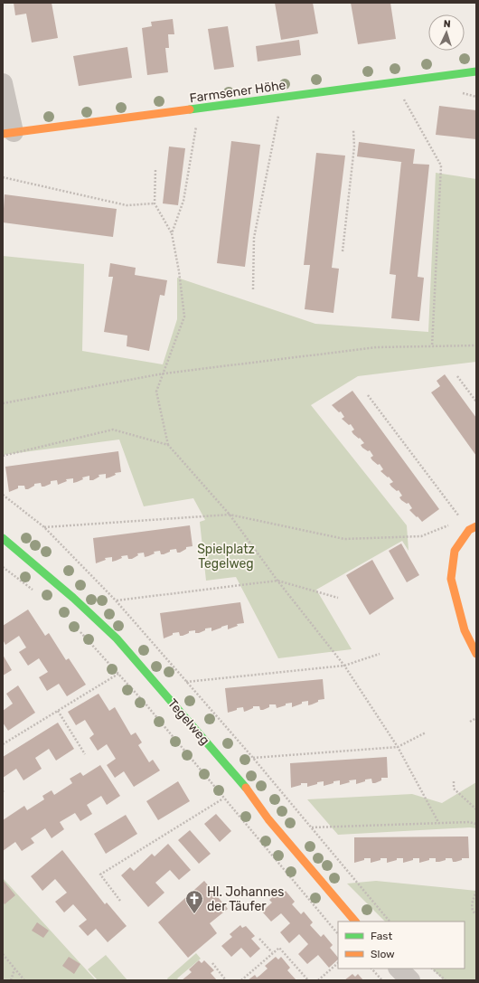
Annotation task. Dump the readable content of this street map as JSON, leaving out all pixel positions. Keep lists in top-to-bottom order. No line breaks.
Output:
{"streets":{"street":["Farmsener Höhe","Tegelweg"]},"parks":["Spielplatz Tegelweg"],"places":{"church":["Hl. Johannes der Täufer"]},"legend":["Fast","Slow"],"north":"top"}
